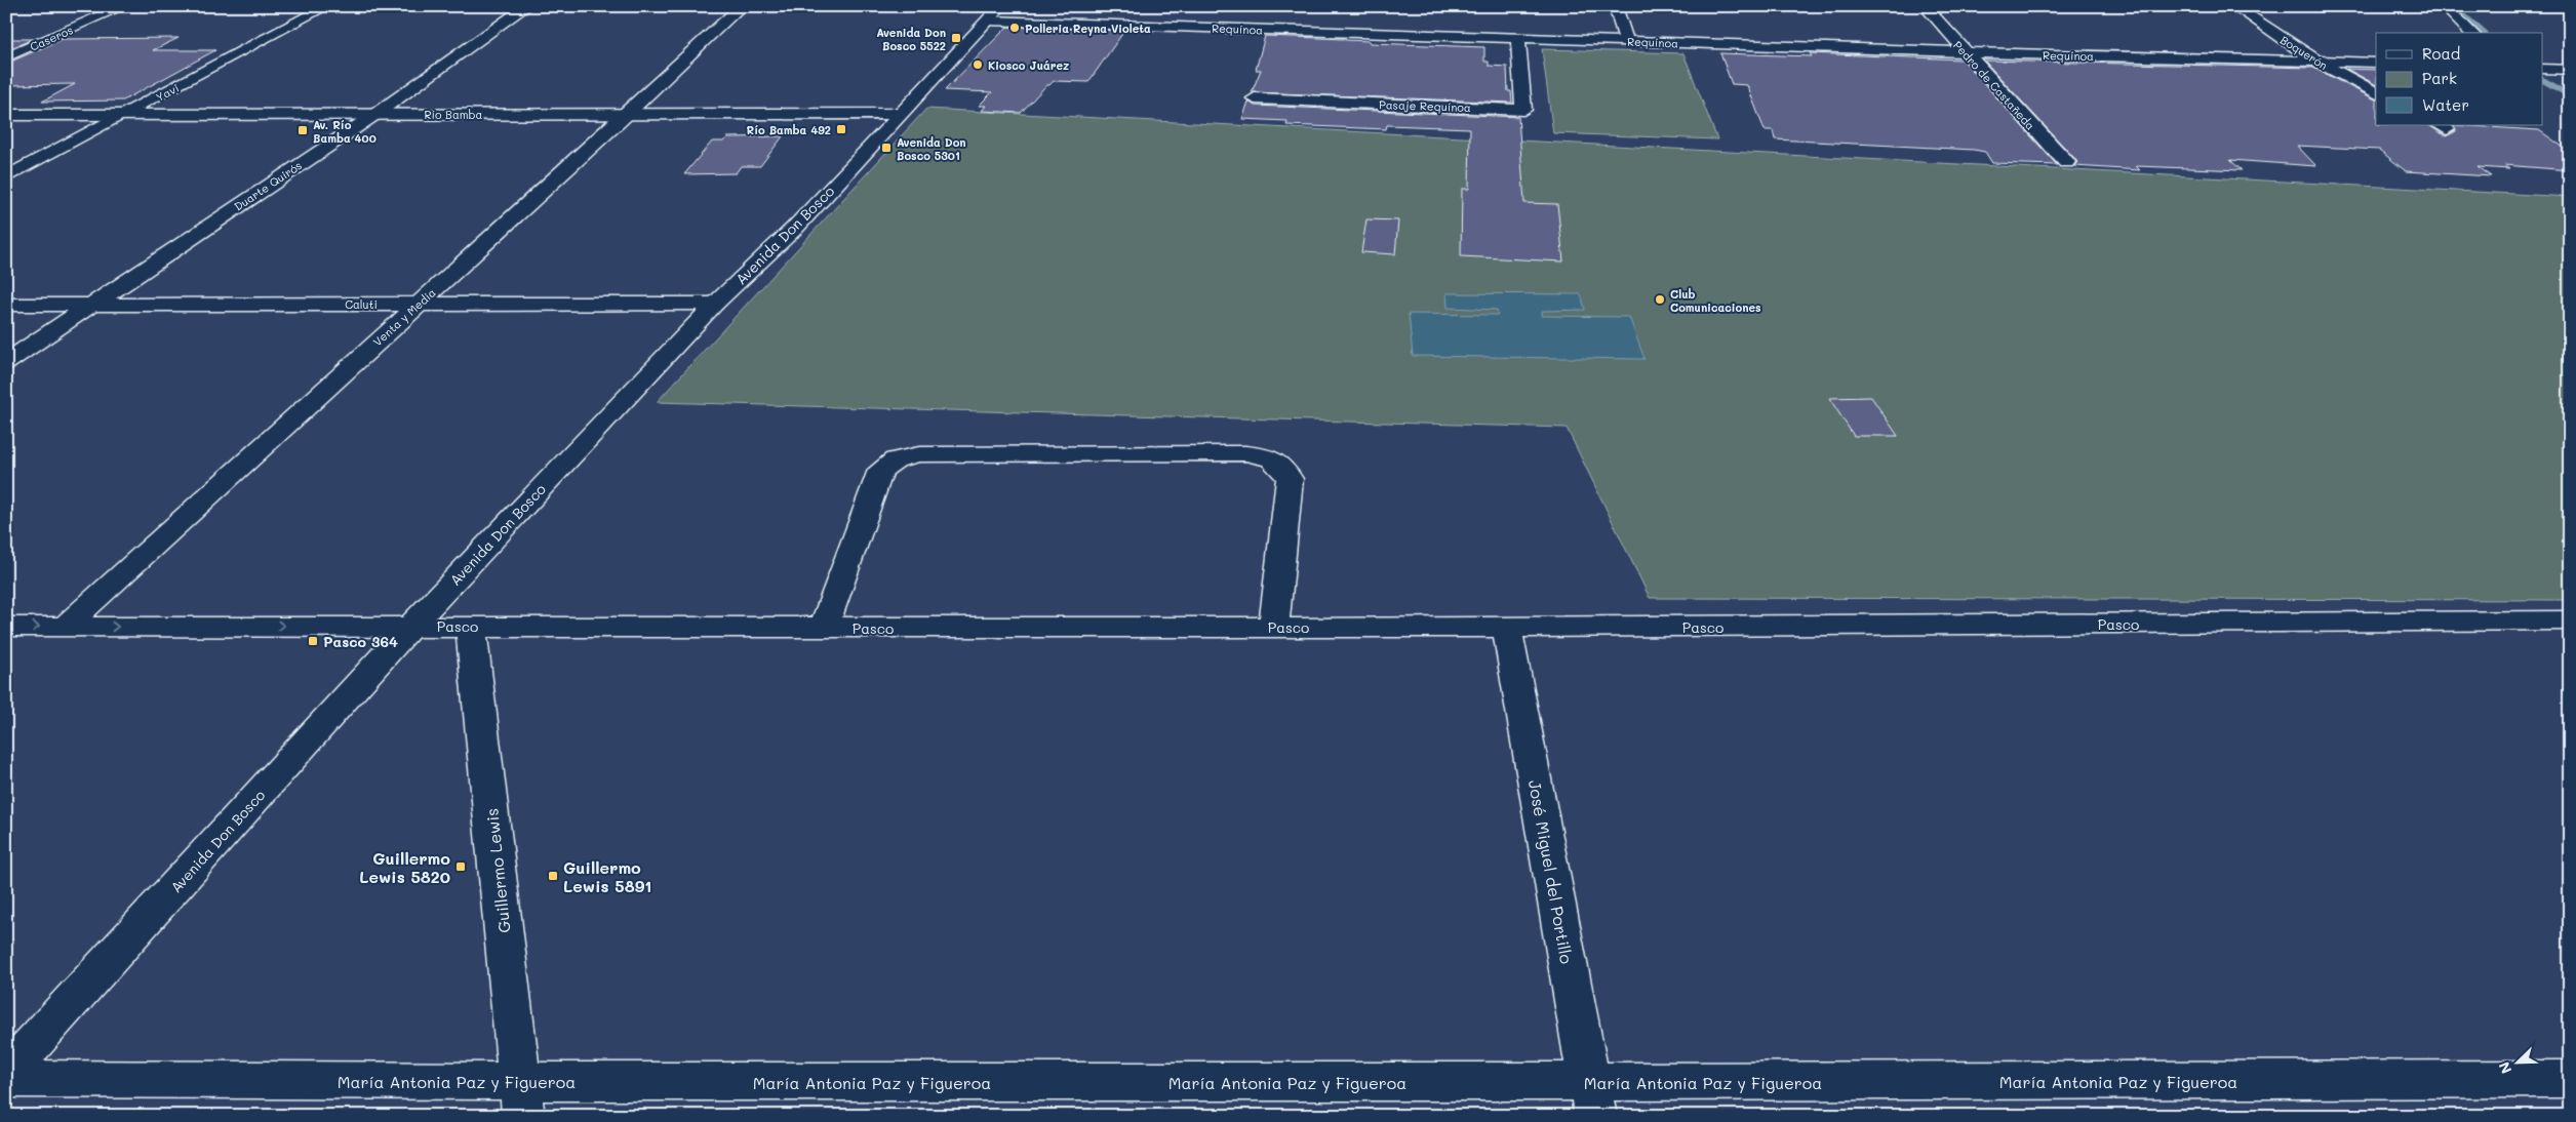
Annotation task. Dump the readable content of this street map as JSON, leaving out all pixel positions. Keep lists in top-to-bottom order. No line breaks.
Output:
{"streets":{"street":["Requínoa","Caseros","Boquerón","Pedro de Castañeda","Yavi","Pasaje Requínoa","Río Bamba","Duarte Quirós","Avenida Don Bosco","Caluti","Venta y Media","Pasco","Guillermo Lewis","José Miguel del Portillo","María Antonia Paz y Figueroa"]},"crossings":[["Requínoa","Boquerón"],["Requínoa","Pedro de Castañeda"],["Requínoa","Pasaje Requínoa"],["Requínoa","Avenida Don Bosco"],["Yavi","Río Bamba"],["Río Bamba","Duarte Quirós"],["Río Bamba","Avenida Don Bosco"],["Río Bamba","Venta y Media"],["Duarte Quirós","Caluti"],["Avenida Don Bosco","Caluti"],["Avenida Don Bosco","Pasco"],["Caluti","Venta y Media"],["Venta y Media","Pasco"],["Pasco","Guillermo Lewis"],["Pasco","José Miguel del Portillo"],["Guillermo Lewis","María Antonia Paz y Figueroa"],["José Miguel del Portillo","María Antonia Paz y Figueroa"]],"places":{"other":["Polleria Reyna Violeta","Kiosco Juárez","Club Comunicaciones"],"transit":["Avenida Don Bosco 5522","Río Bamba 492","Av. Río Bamba 400","Avenida Don Bosco 5301","Pasco 364","Guillermo Lewis 5820","Guillermo Lewis 5891"]},"legend":["Road","Park","Water"],"north":"bottom left"}
